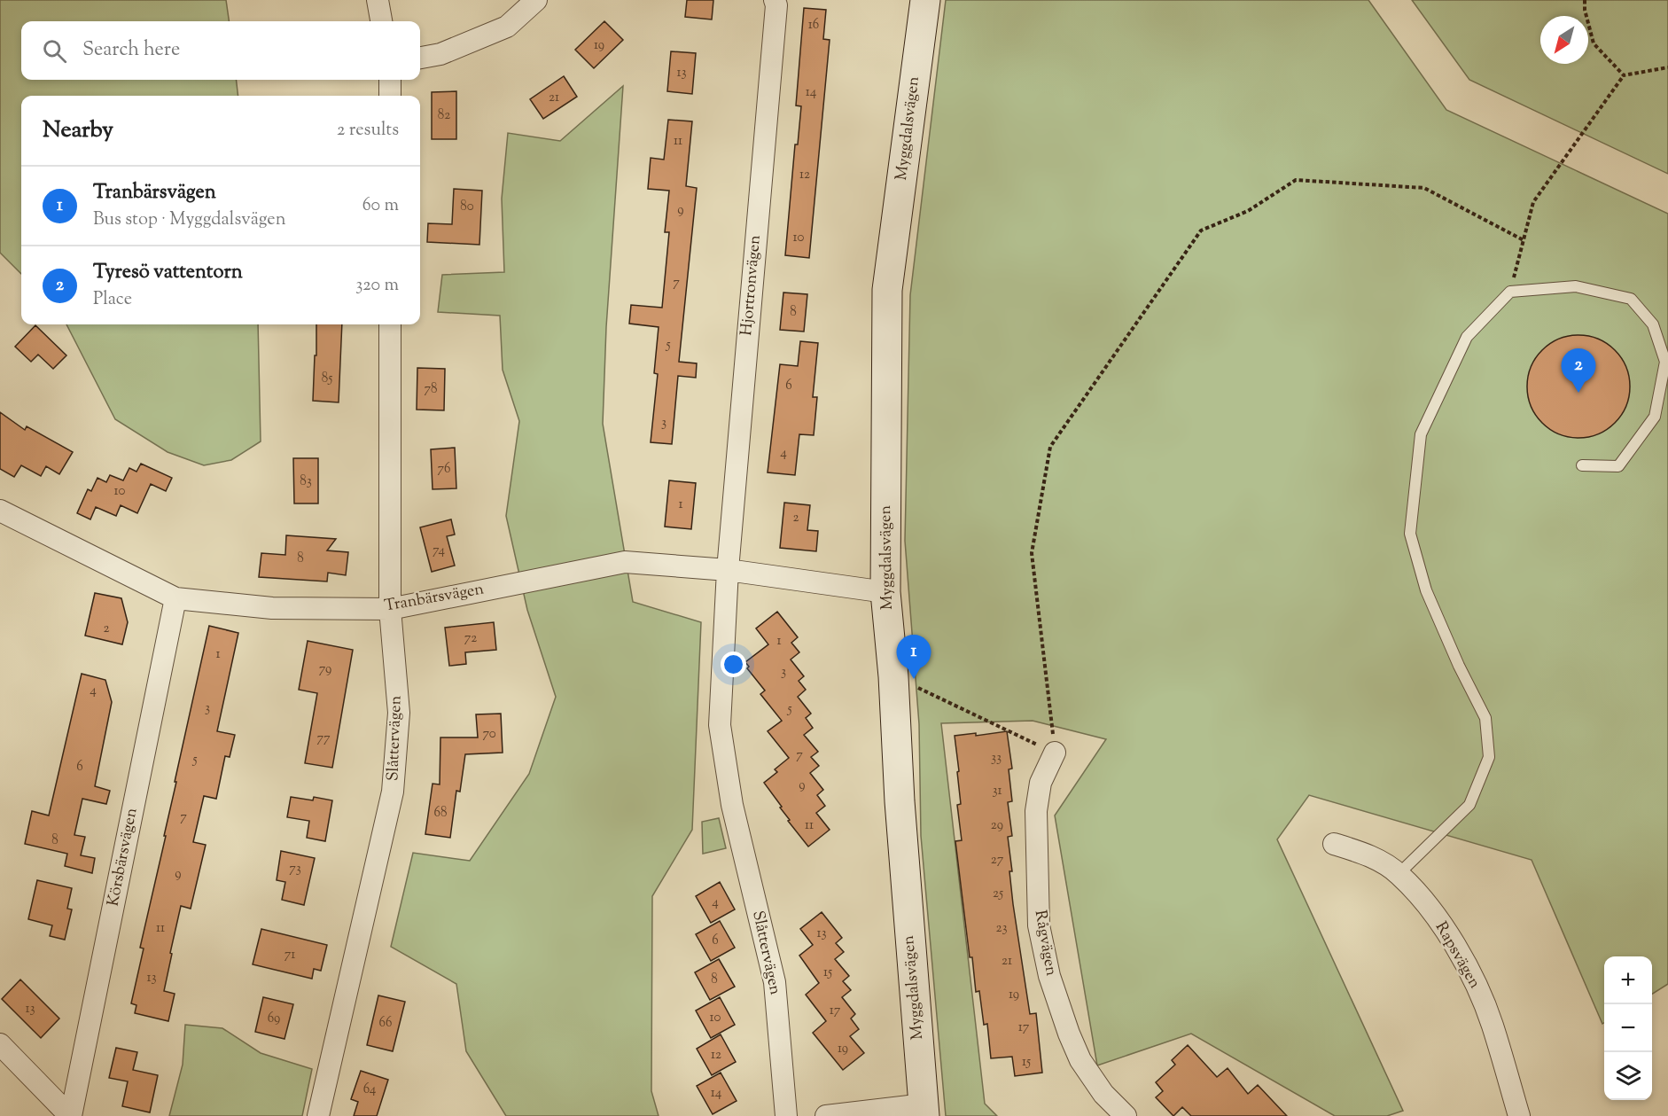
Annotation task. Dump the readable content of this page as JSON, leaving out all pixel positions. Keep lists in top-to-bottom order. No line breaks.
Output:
{"streets":{"street":["Myggdalsvägen","Hjortronvägen","Tranbärsvägen","Slåttervägen","Körsbärsvägen","Rågvägen","Rapsvägen"]},"crossings":[["Myggdalsvägen","Tranbärsvägen"],["Hjortronvägen","Tranbärsvägen"],["Hjortronvägen","Slåttervägen"],["Tranbärsvägen","Slåttervägen"],["Tranbärsvägen","Körsbärsvägen"]],"house_numbers":["16","19","13","14","21","82","11","12","80","9","10","7","8","5","85","6","78","3","4","76","83","10","1","2","74","8","2","72","1","1","79","3","4","3","5","70","77","7","33","5","6","9","31","68","7","11","29","8","27","73","9","25","4","11","23","13","6","71","21","15","13","8","19","13","17","10","69","66","17","19","12","15","64","14"],"north":"bottom left","page":{"search":"Search here","heading":["Nearby","2 results"],"list":[{"mark":"1","name":"Tranbärsvägen","note":"Bus stop · Myggdalsvägen","value":"60 m"},{"mark":"2","name":"Tyresö vattentorn","note":"Place","value":"320 m"}],"pins":["2","1"],"map_buttons":["+","−"]}}
